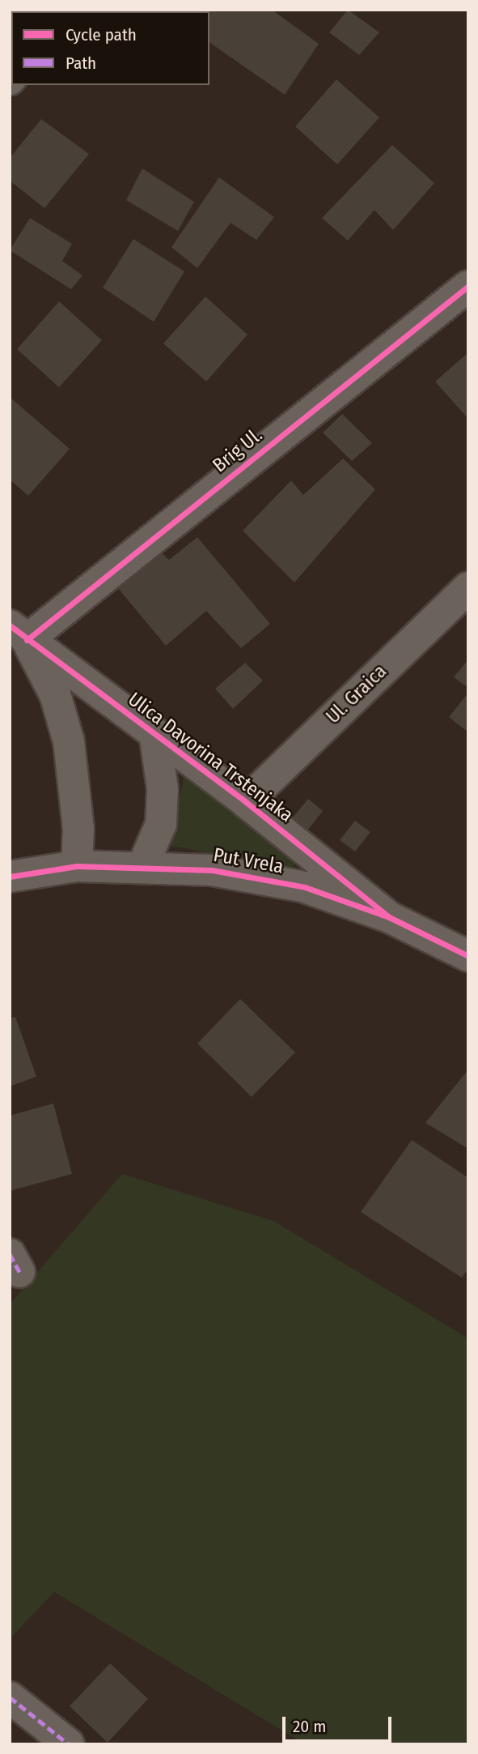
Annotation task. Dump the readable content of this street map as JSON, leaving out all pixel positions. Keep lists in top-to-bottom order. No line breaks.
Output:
{"streets":{"street":["Brig Ul.","Ul. Graica","Ulica Davorina Trstenjaka","Put Vrela"]},"crossings":[["Brig Ul.","Ulica Davorina Trstenjaka"],["Ul. Graica","Ulica Davorina Trstenjaka"],["Ulica Davorina Trstenjaka","Put Vrela"]],"legend":["Cycle path","Path"],"scale_bar":"20 m"}
